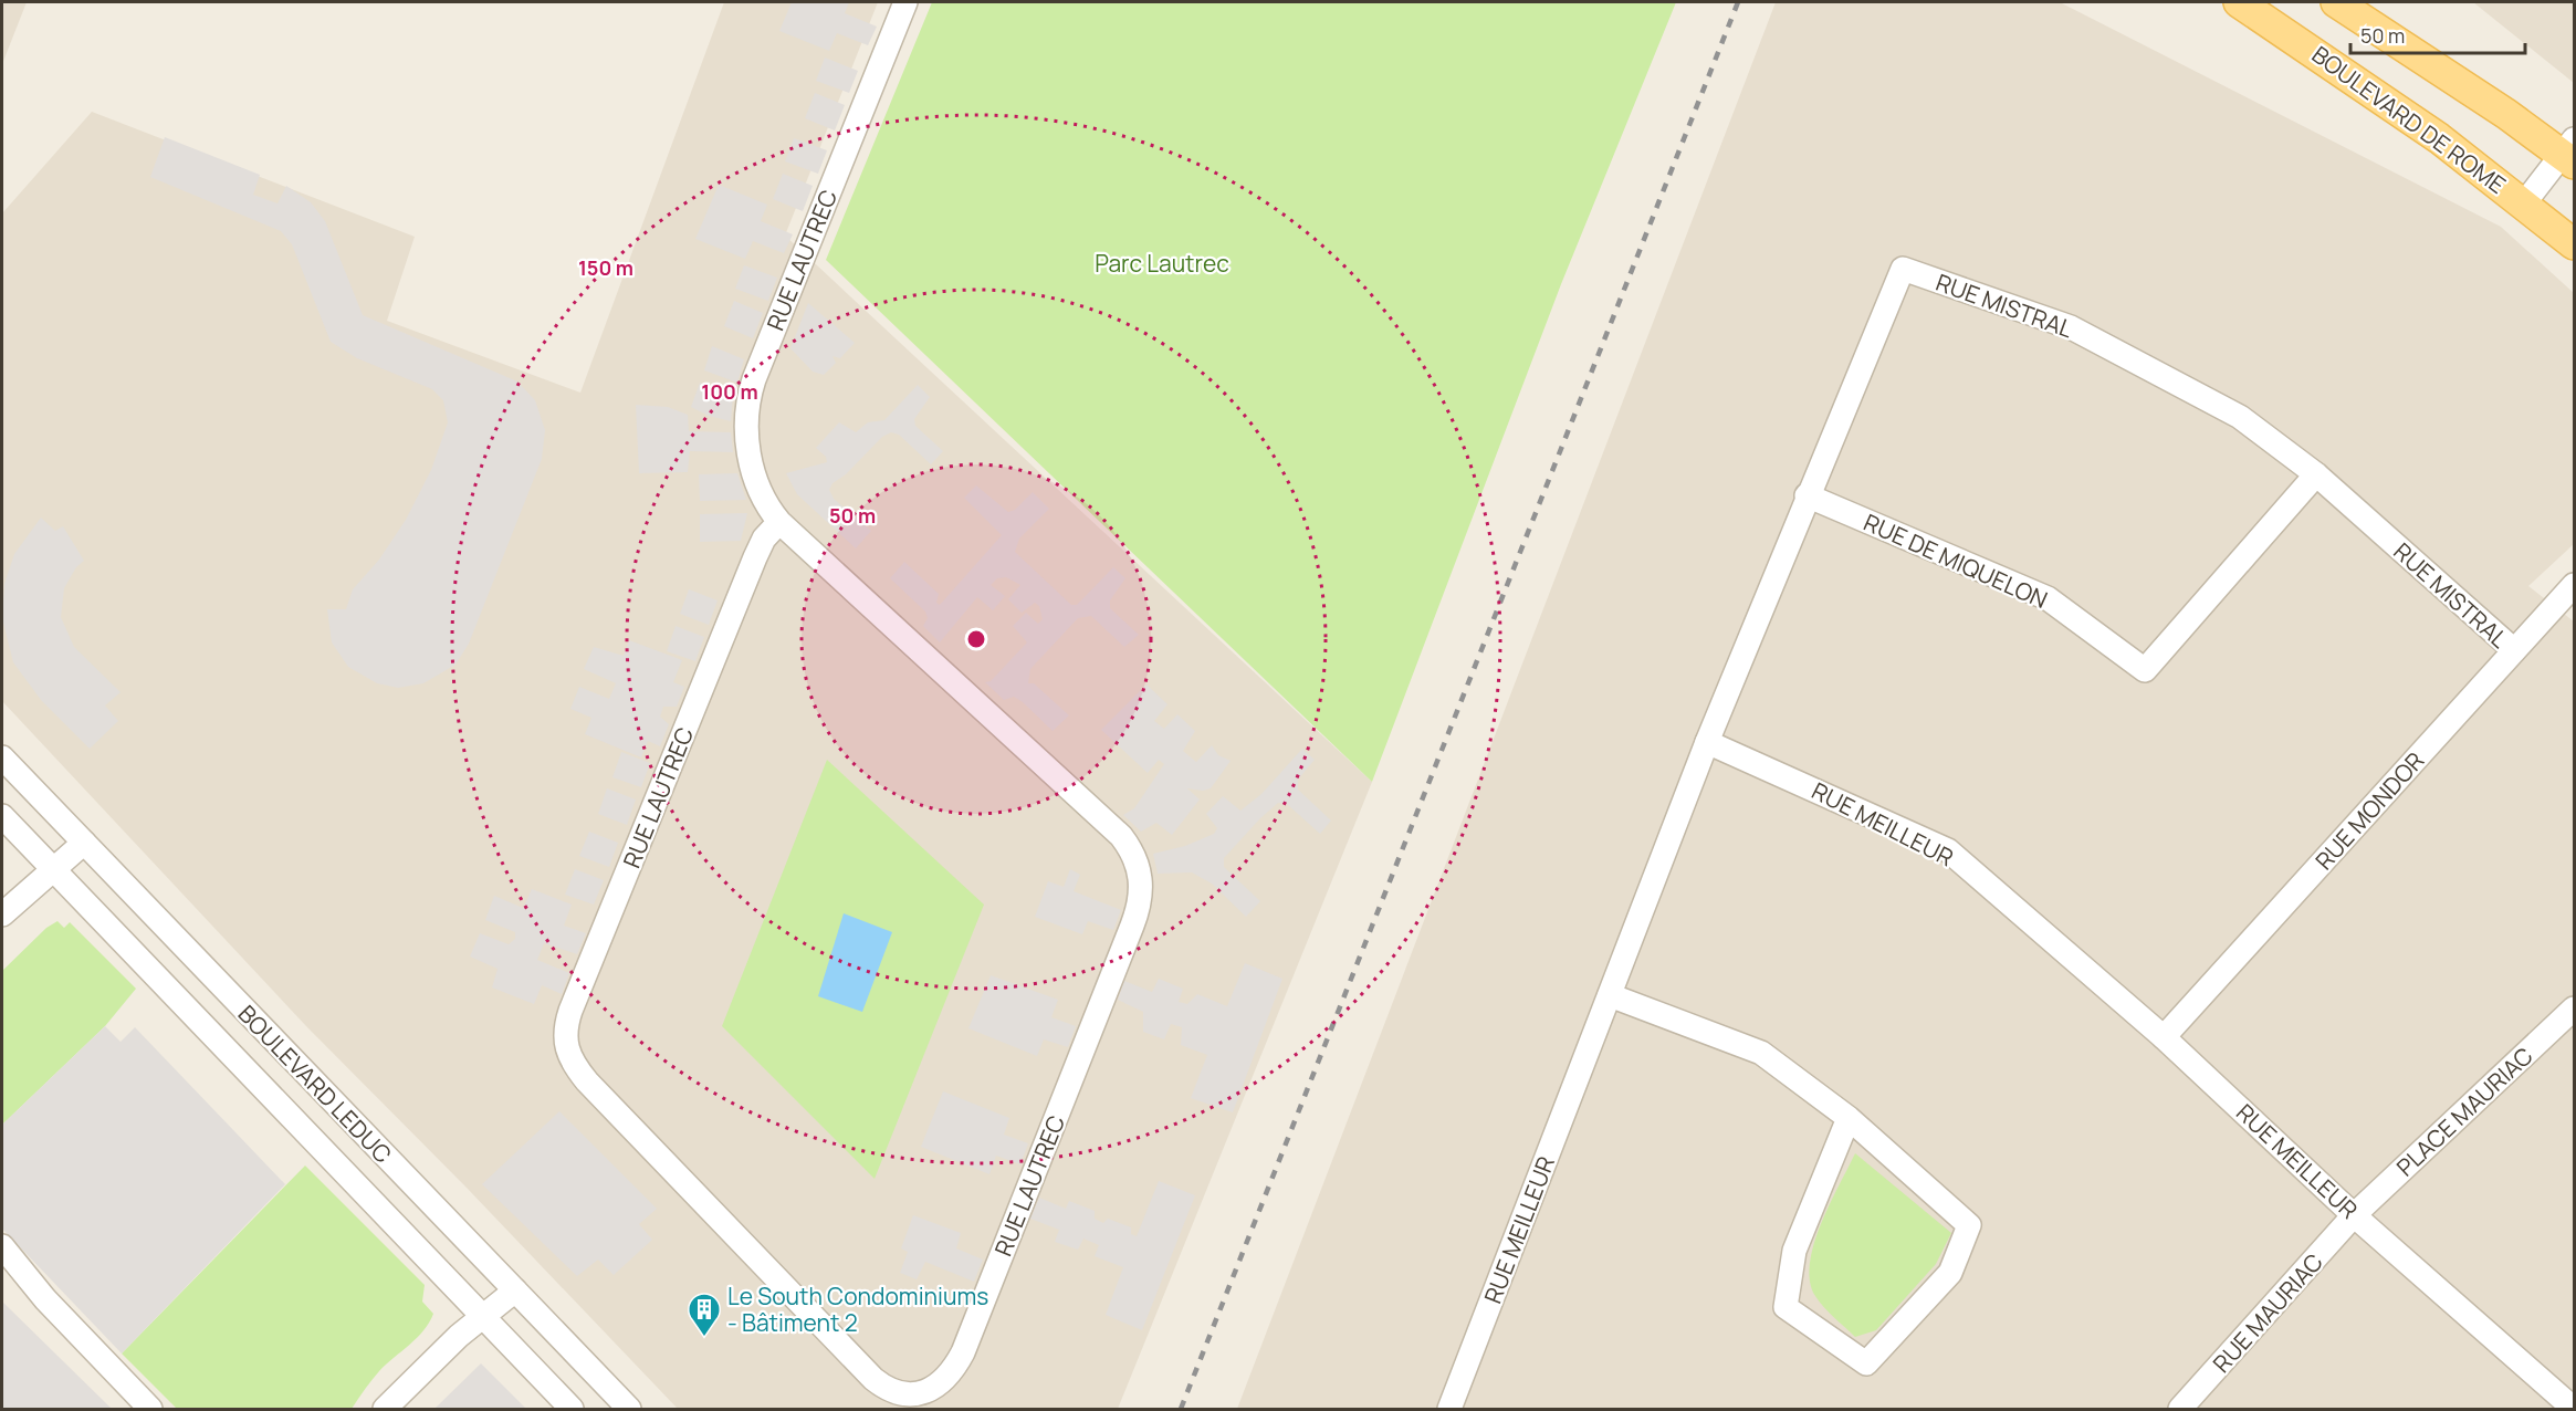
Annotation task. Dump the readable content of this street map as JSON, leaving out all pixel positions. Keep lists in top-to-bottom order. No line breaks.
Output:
{"streets":{"main road":["BOULEVARD DE ROME"],"street":["RUE LAUTREC","RUE MISTRAL","RUE DE MIQUELON","RUE MONDOR","RUE MEILLEUR","BOULEVARD LEDUC","PLACE MAURIAC","RUE MAURIAC"]},"crossings":[["RUE MISTRAL","RUE DE MIQUELON"],["RUE MISTRAL","RUE MONDOR"],["RUE MISTRAL","RUE MEILLEUR"],["RUE MONDOR","RUE MEILLEUR"],["RUE MEILLEUR","PLACE MAURIAC"],["RUE MEILLEUR","RUE MAURIAC"],["PLACE MAURIAC","RUE MAURIAC"]],"parks":["Parc Lautrec"],"places":{"building":["Le South Condominiums - Bâtiment 2"]},"scale_bar":"50 m","rings":["150 m","100 m","50 m"]}
